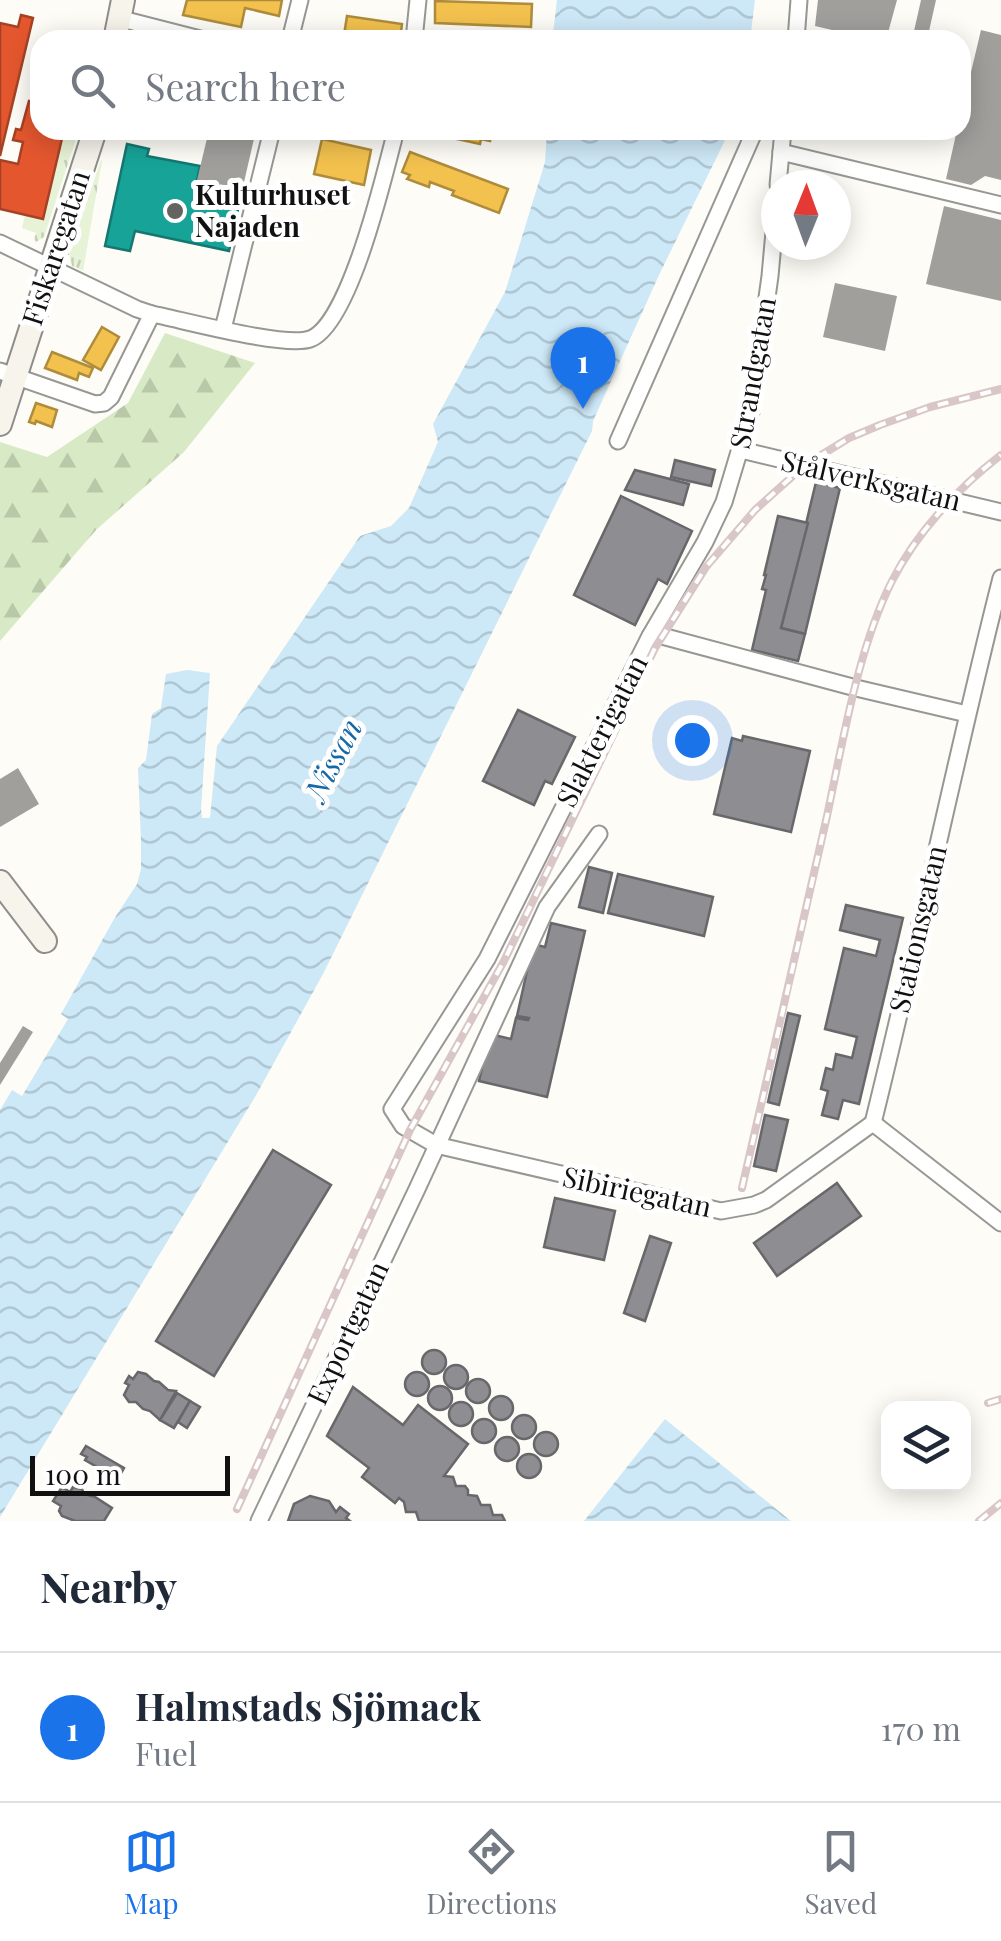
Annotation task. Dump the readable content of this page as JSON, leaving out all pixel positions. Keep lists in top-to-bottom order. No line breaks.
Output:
{"streets":{"street":["Fiskaregatan","Strandgatan","Stålverksgatan","Slakterigatan","Stationsgatan","Sibiriegatan","Exportgatan"]},"crossings":[["Strandgatan","Stålverksgatan"],["Strandgatan","Slakterigatan"],["Slakterigatan","Stationsgatan"],["Slakterigatan","Sibiriegatan"],["Stationsgatan","Sibiriegatan"],["Sibiriegatan","Exportgatan"]],"water":["Nissan"],"places":["Kulturhuset Najaden"],"scale_bar":"100 m","north":"top","page":{"search":"Search here","pins":"1","scale":"100 m","heading":"Nearby","list":[{"mark":"1","name":"Halmstads Sjömack","note":"Fuel","value":"170 m"}],"nav":["Map","Directions","Saved"]}}
